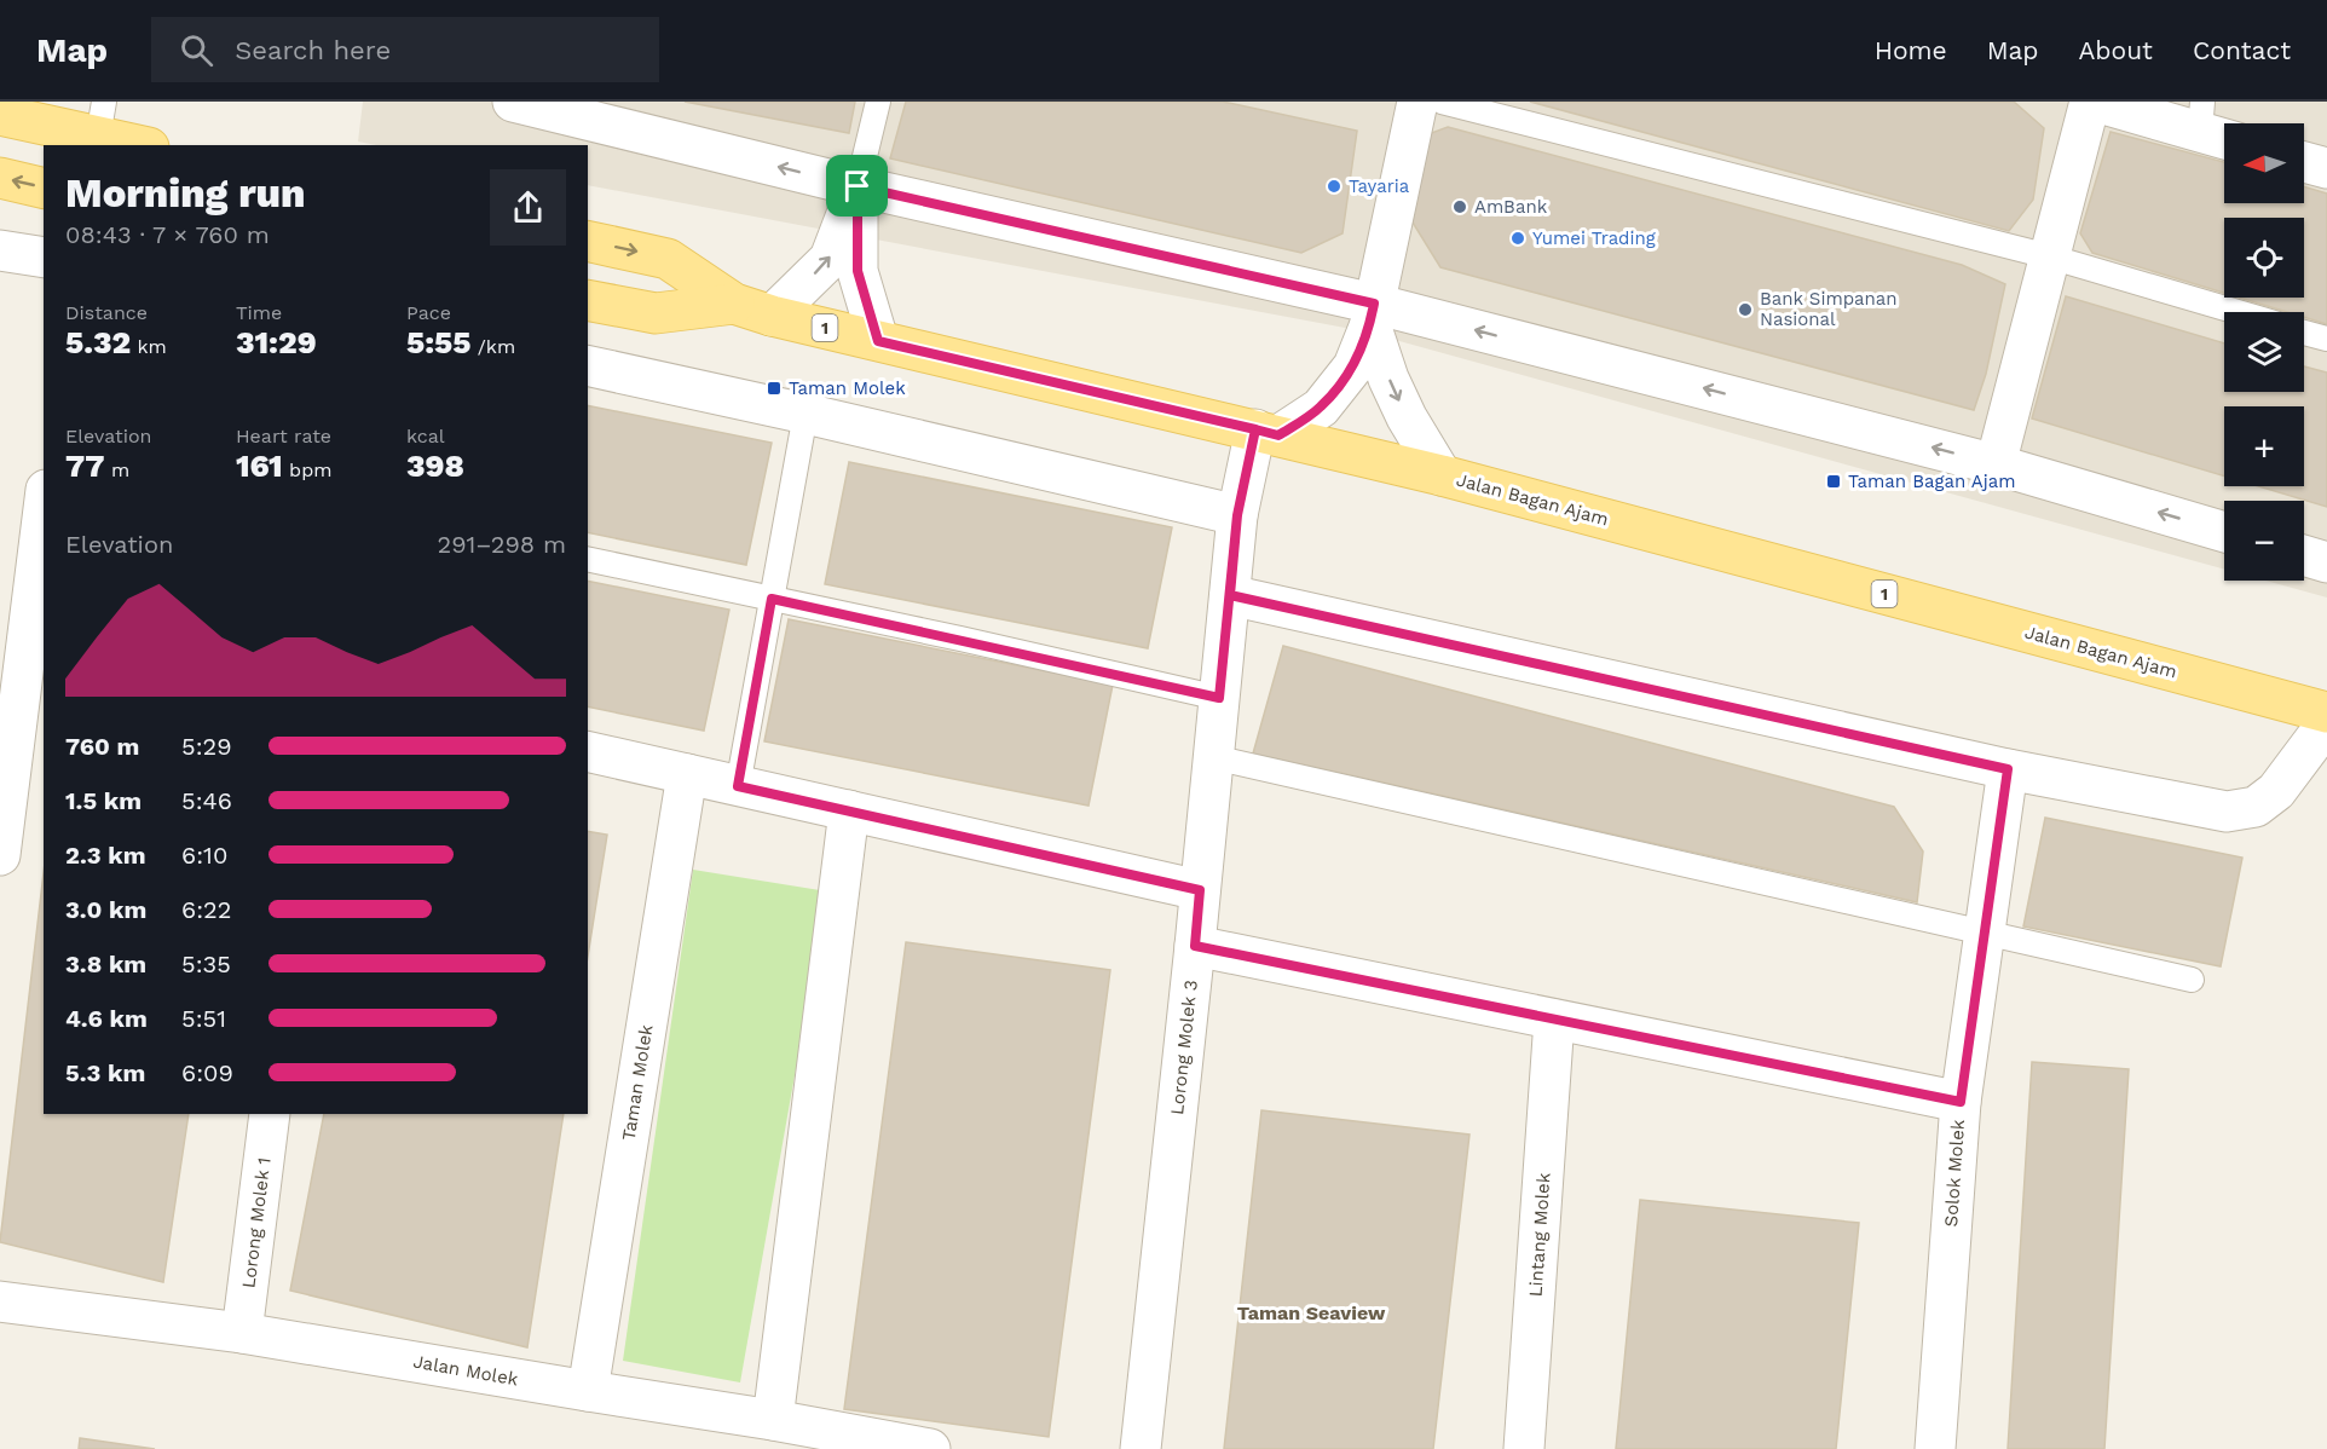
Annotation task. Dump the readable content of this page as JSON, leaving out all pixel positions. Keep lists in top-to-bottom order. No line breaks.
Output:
{"streets":{"main road":["1","Jalan Bagan Ajam"],"street":["Lorong Molek 3","Taman Molek","Solok Molek","Lorong Molek 1","Lintang Molek","Jalan Molek"]},"crossings":[["Jalan Bagan Ajam","Lorong Molek 3"],["Taman Molek","Jalan Molek"],["Lorong Molek 1","Jalan Molek"]],"districts":["Taman Seaview"],"places":{"other":["Tayaria","AmBank","Yumei Trading","Bank Simpanan Nasional"],"transit":["Taman Molek","Taman Bagan Ajam"]},"north":"left","page":{"header":"Map","search":"Search here","nav":["Home","Map","About","Contact"],"map_buttons":["+","−"],"heading":["Morning run","08:43 · 7 × 760 m"],"stats":[["Distance","5.32 km"],["Time","31:29"],["Pace","5:55 /km"],["Elevation","77 m"],["Heart rate","161 bpm"],["kcal","398"]],"chart":["Elevation","291–298 m"],"list":[{"name":"760 m","note":"5:29"},{"name":"1.5 km","note":"5:46"},{"name":"2.3 km","note":"6:10"},{"name":"3.0 km","note":"6:22"},{"name":"3.8 km","note":"5:35"},{"name":"4.6 km","note":"5:51"},{"name":"5.3 km","note":"6:09"}]}}
